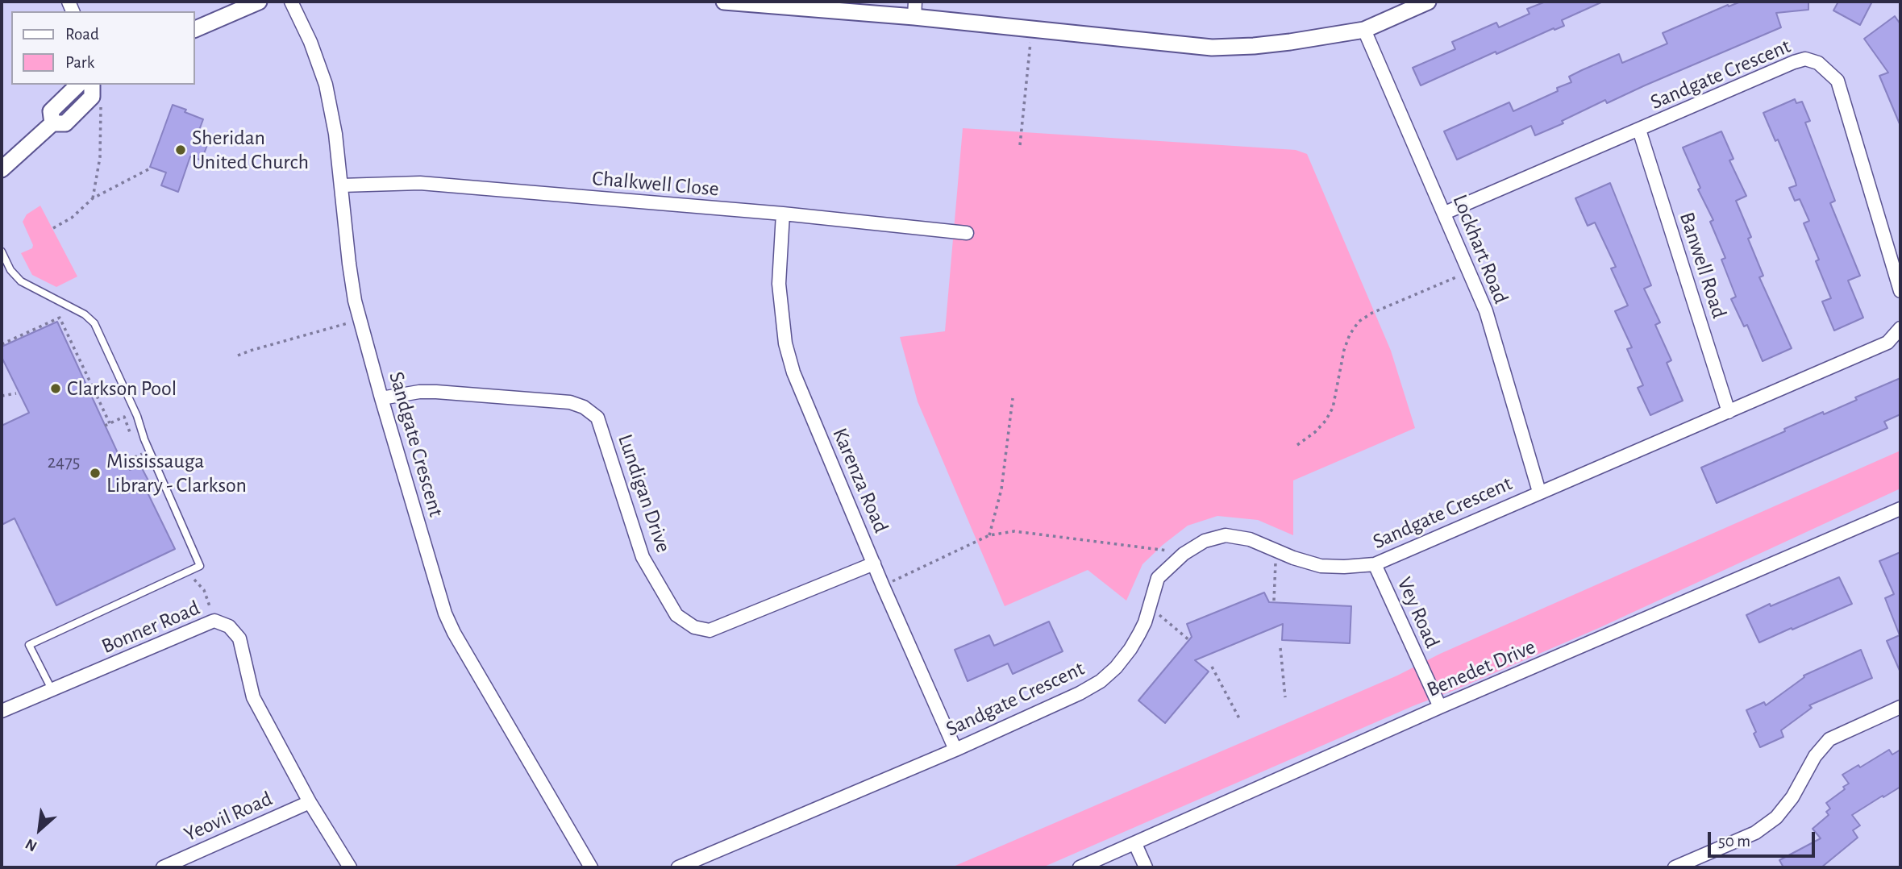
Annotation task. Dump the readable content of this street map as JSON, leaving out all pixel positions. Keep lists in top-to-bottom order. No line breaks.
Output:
{"streets":{"street":["Sandgate Crescent","Chalkwell Close","Lockhart Road","Banwell Road","Karenza Road","Lundigan Drive","Vey Road","Bonner Road","Benedet Drive","Yeovil Road"]},"crossings":[["Sandgate Crescent","Chalkwell Close"],["Sandgate Crescent","Lockhart Road"],["Sandgate Crescent","Banwell Road"],["Sandgate Crescent","Karenza Road"],["Sandgate Crescent","Lundigan Drive"],["Sandgate Crescent","Vey Road"],["Chalkwell Close","Karenza Road"],["Karenza Road","Lundigan Drive"],["Vey Road","Benedet Drive"],["Bonner Road","Yeovil Road"]],"places":["Sheridan United Church","Clarkson Pool","Mississauga Library - Clarkson"],"house_numbers":["2475"],"legend":["Road","Park"],"scale_bar":"50 m","north":"bottom left"}
